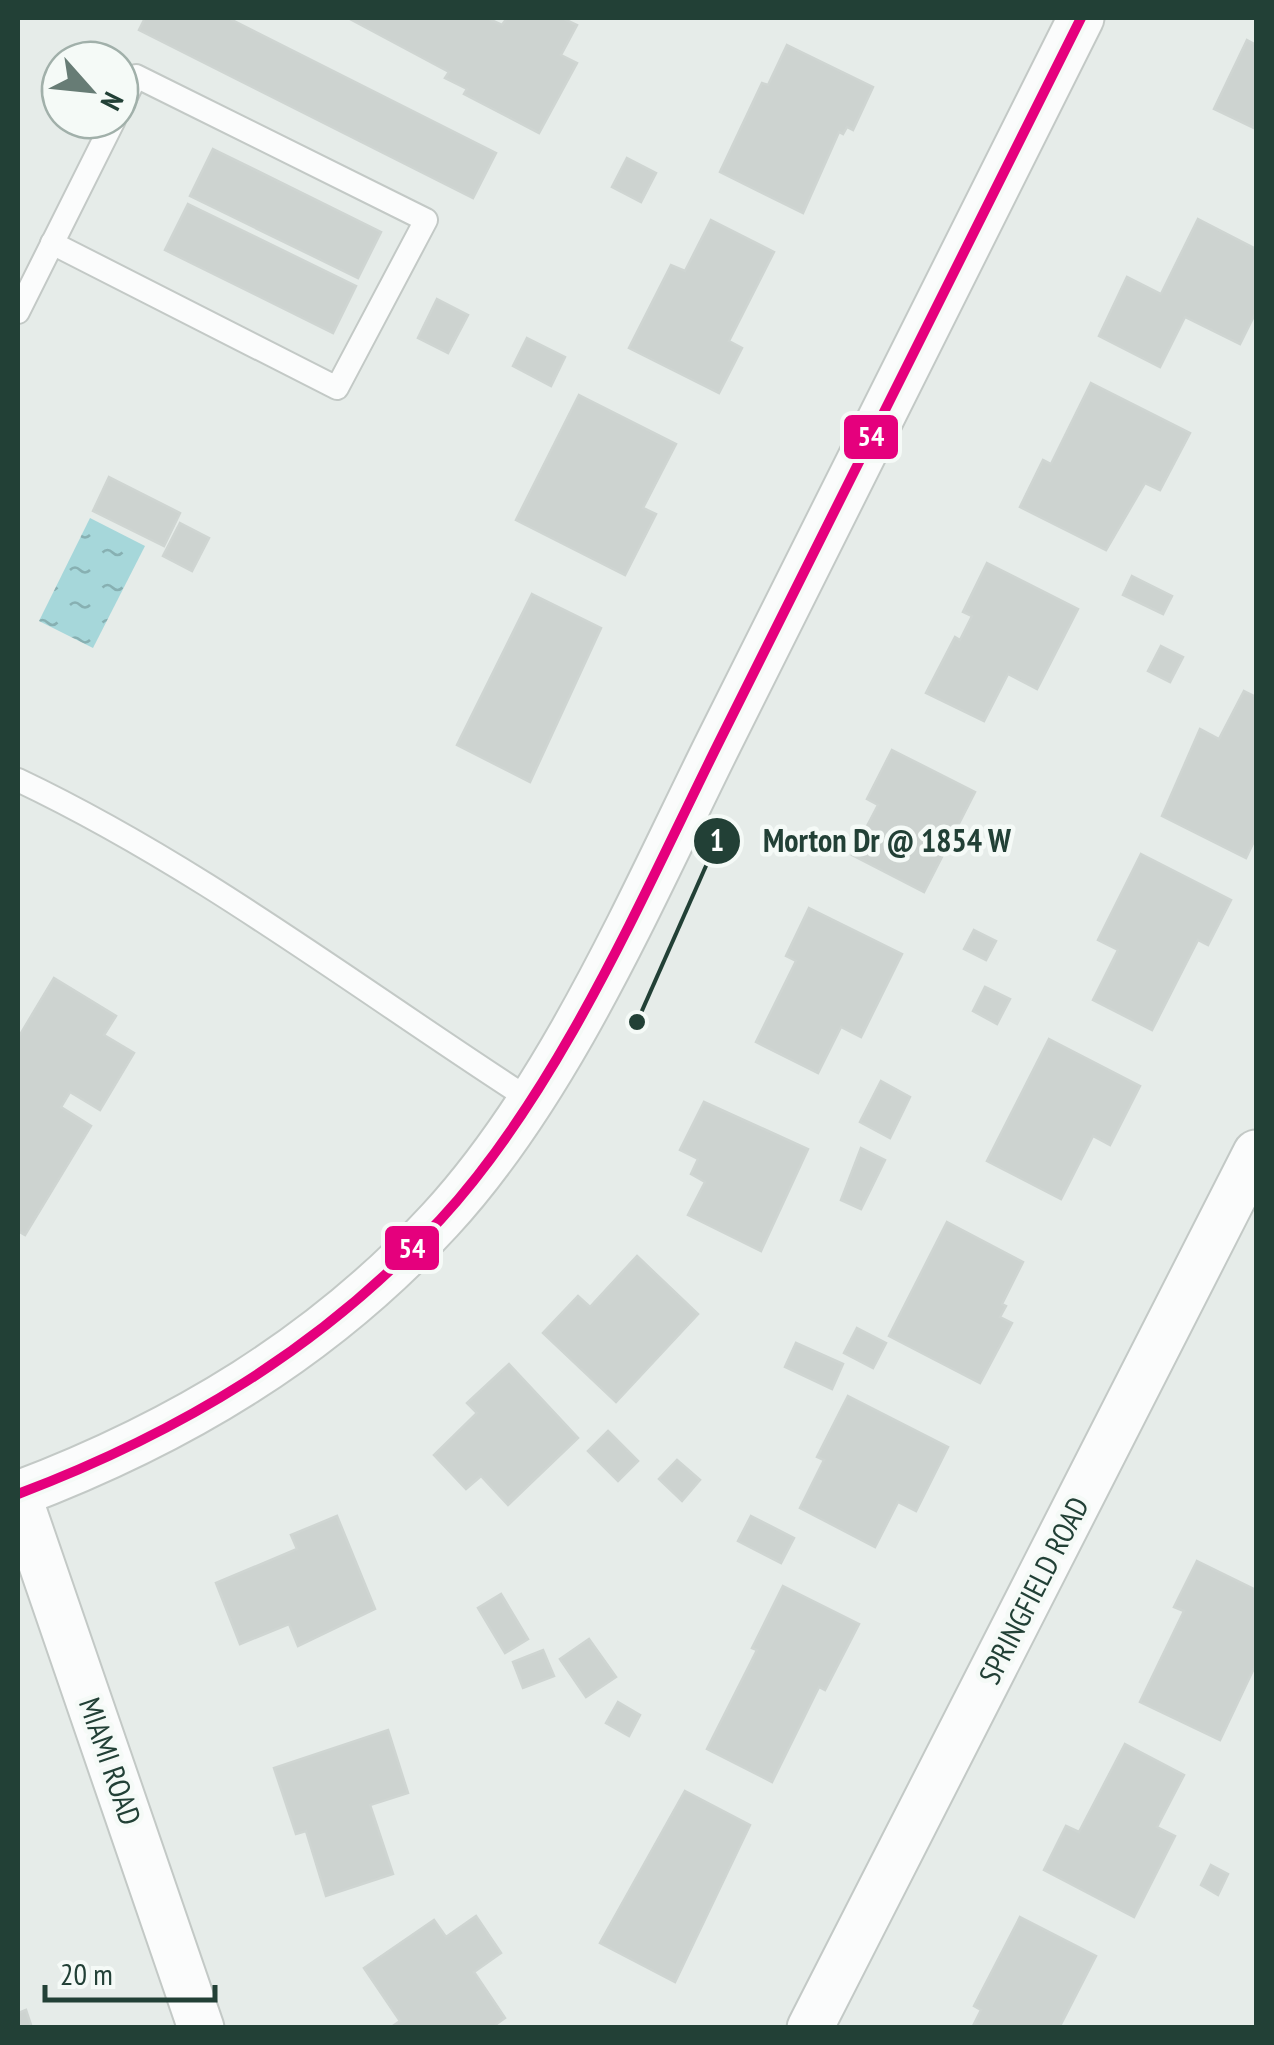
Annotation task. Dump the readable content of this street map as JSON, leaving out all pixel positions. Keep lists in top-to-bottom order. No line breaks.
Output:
{"streets":{"street":["SPRINGFIELD ROAD","MIAMI ROAD"]},"places":["Morton Dr @ 1854 W"],"lines":["transit line 54"],"scale_bar":"20 m","north":"bottom right"}
